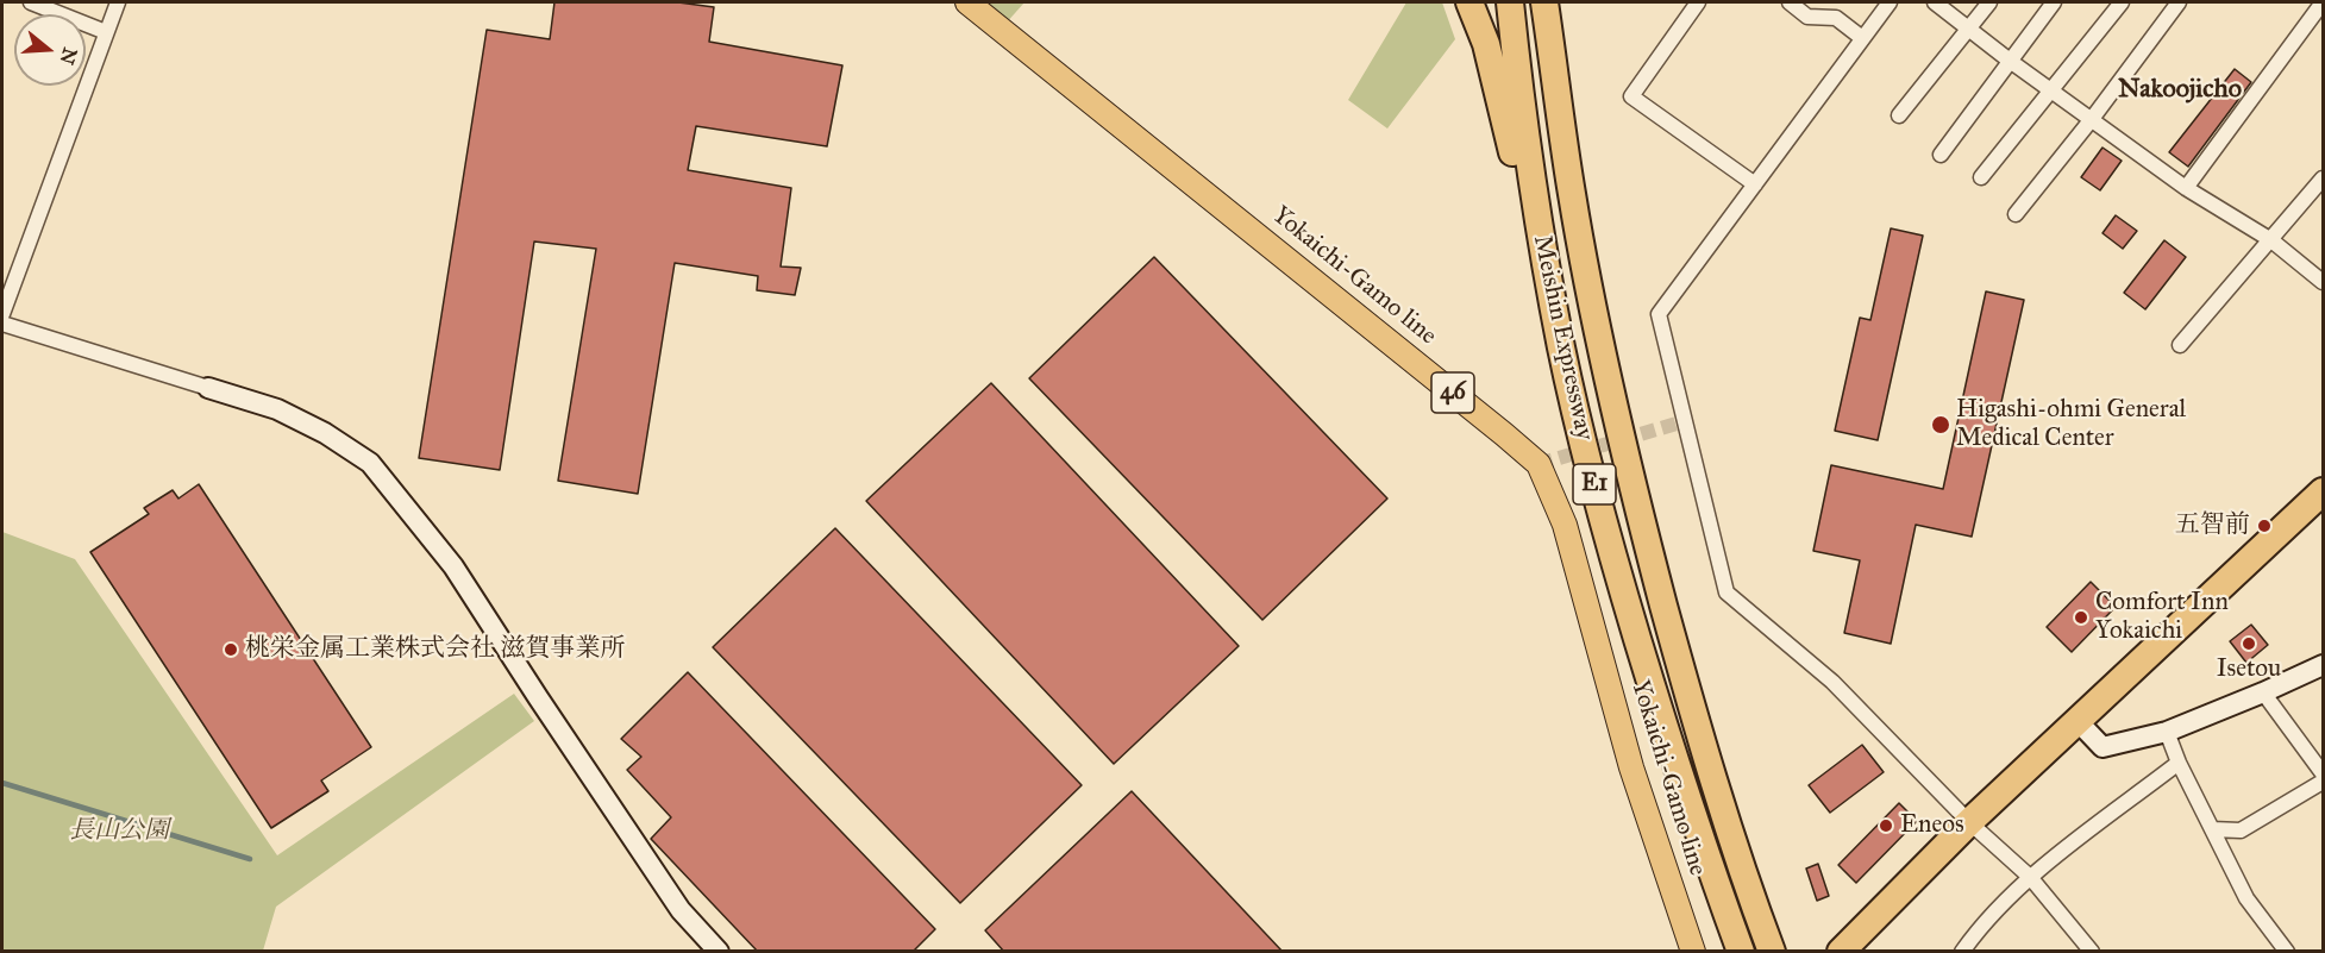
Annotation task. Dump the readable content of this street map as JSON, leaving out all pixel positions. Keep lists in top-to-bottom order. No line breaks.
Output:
{"streets":{"highway":["Meishin Expressway","E1"],"main road":["Yokaichi-Gamo line","46"]},"districts":["Nakoojicho"],"parks":["長山公園"],"places":["Higashi-ohmi General Medical Center","五智前","Comfort Inn Yokaichi","Isetou","桃栄金属工業株式会社 滋賀事業所","Eneos"],"north":"right"}
